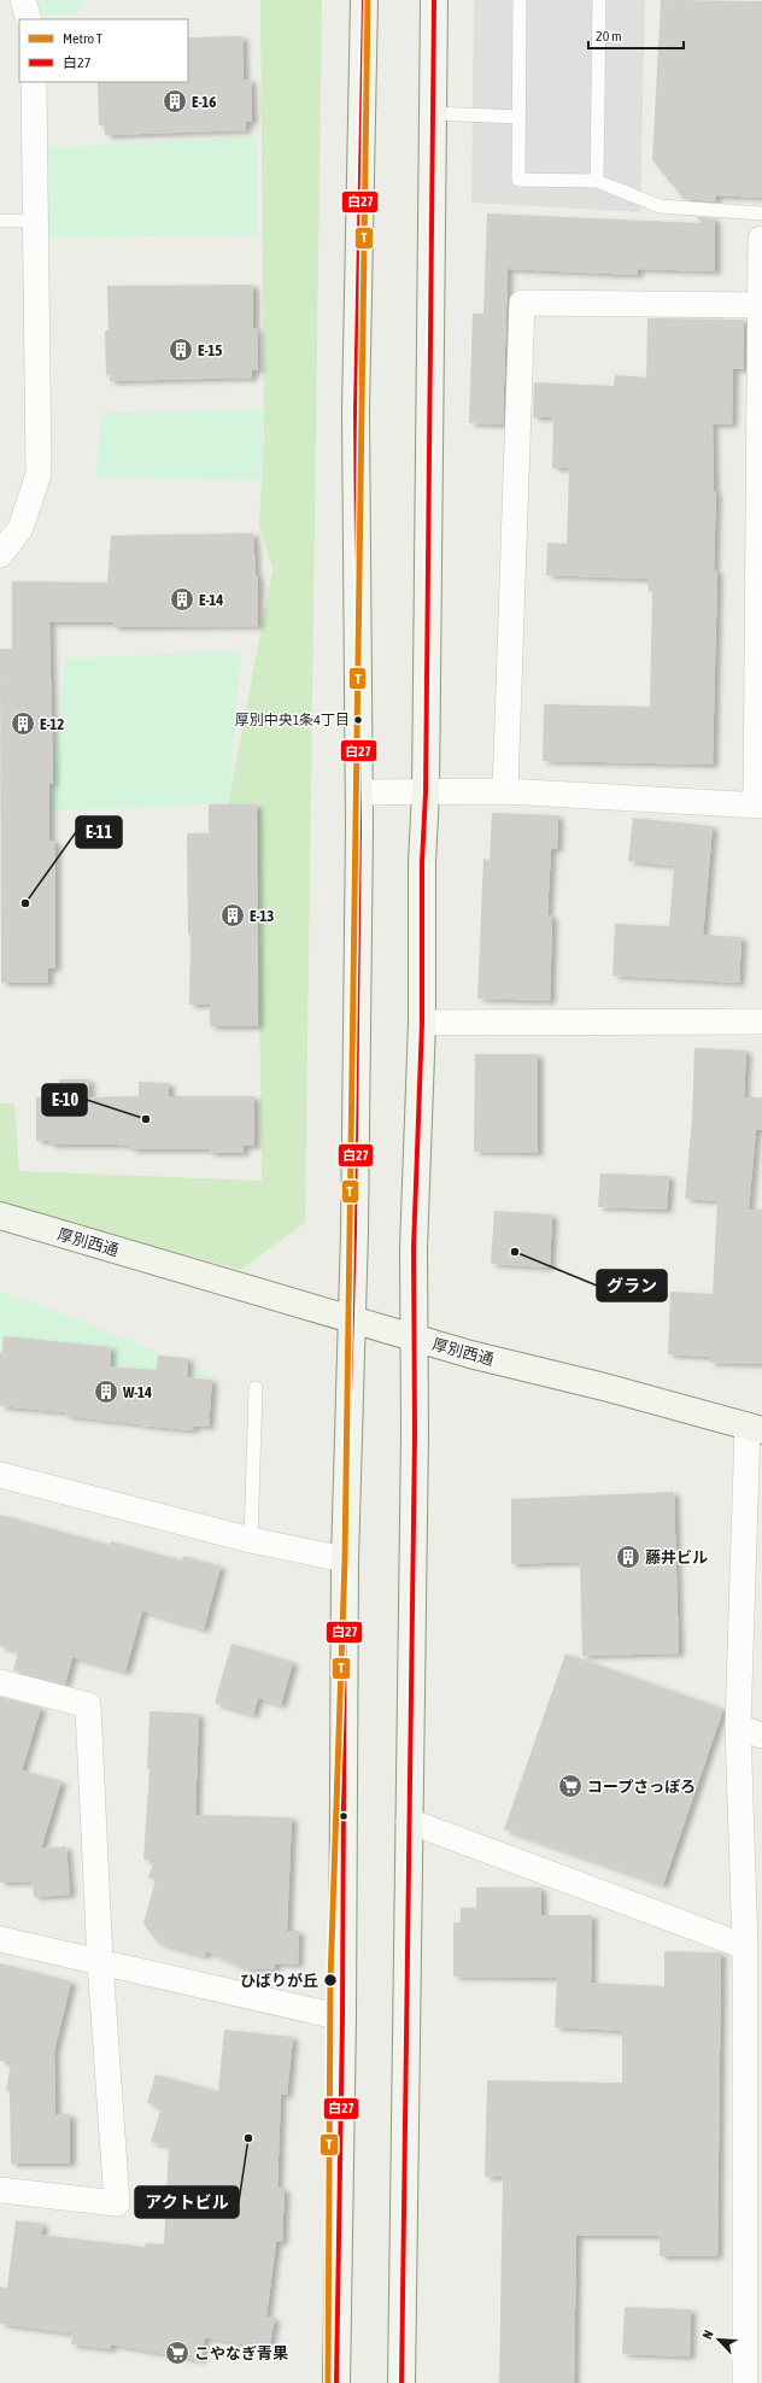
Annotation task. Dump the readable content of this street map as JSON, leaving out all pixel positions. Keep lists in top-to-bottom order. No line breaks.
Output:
{"streets":{"street":["厚別西通"]},"places":{"building":["E-16","E-15","E-14","E-12","E-13","W-14","藤井ビル"],"other":["厚別中央1条4丁目","E-11","E-10","グラン","ひばりが丘","アクトビル"],"supermarket":["コープさっぽろ","こやなぎ青果"]},"lines":["metro line T","transit line 白27"],"legend":["Metro T","白27"],"scale_bar":"20 m","north":"top left"}
